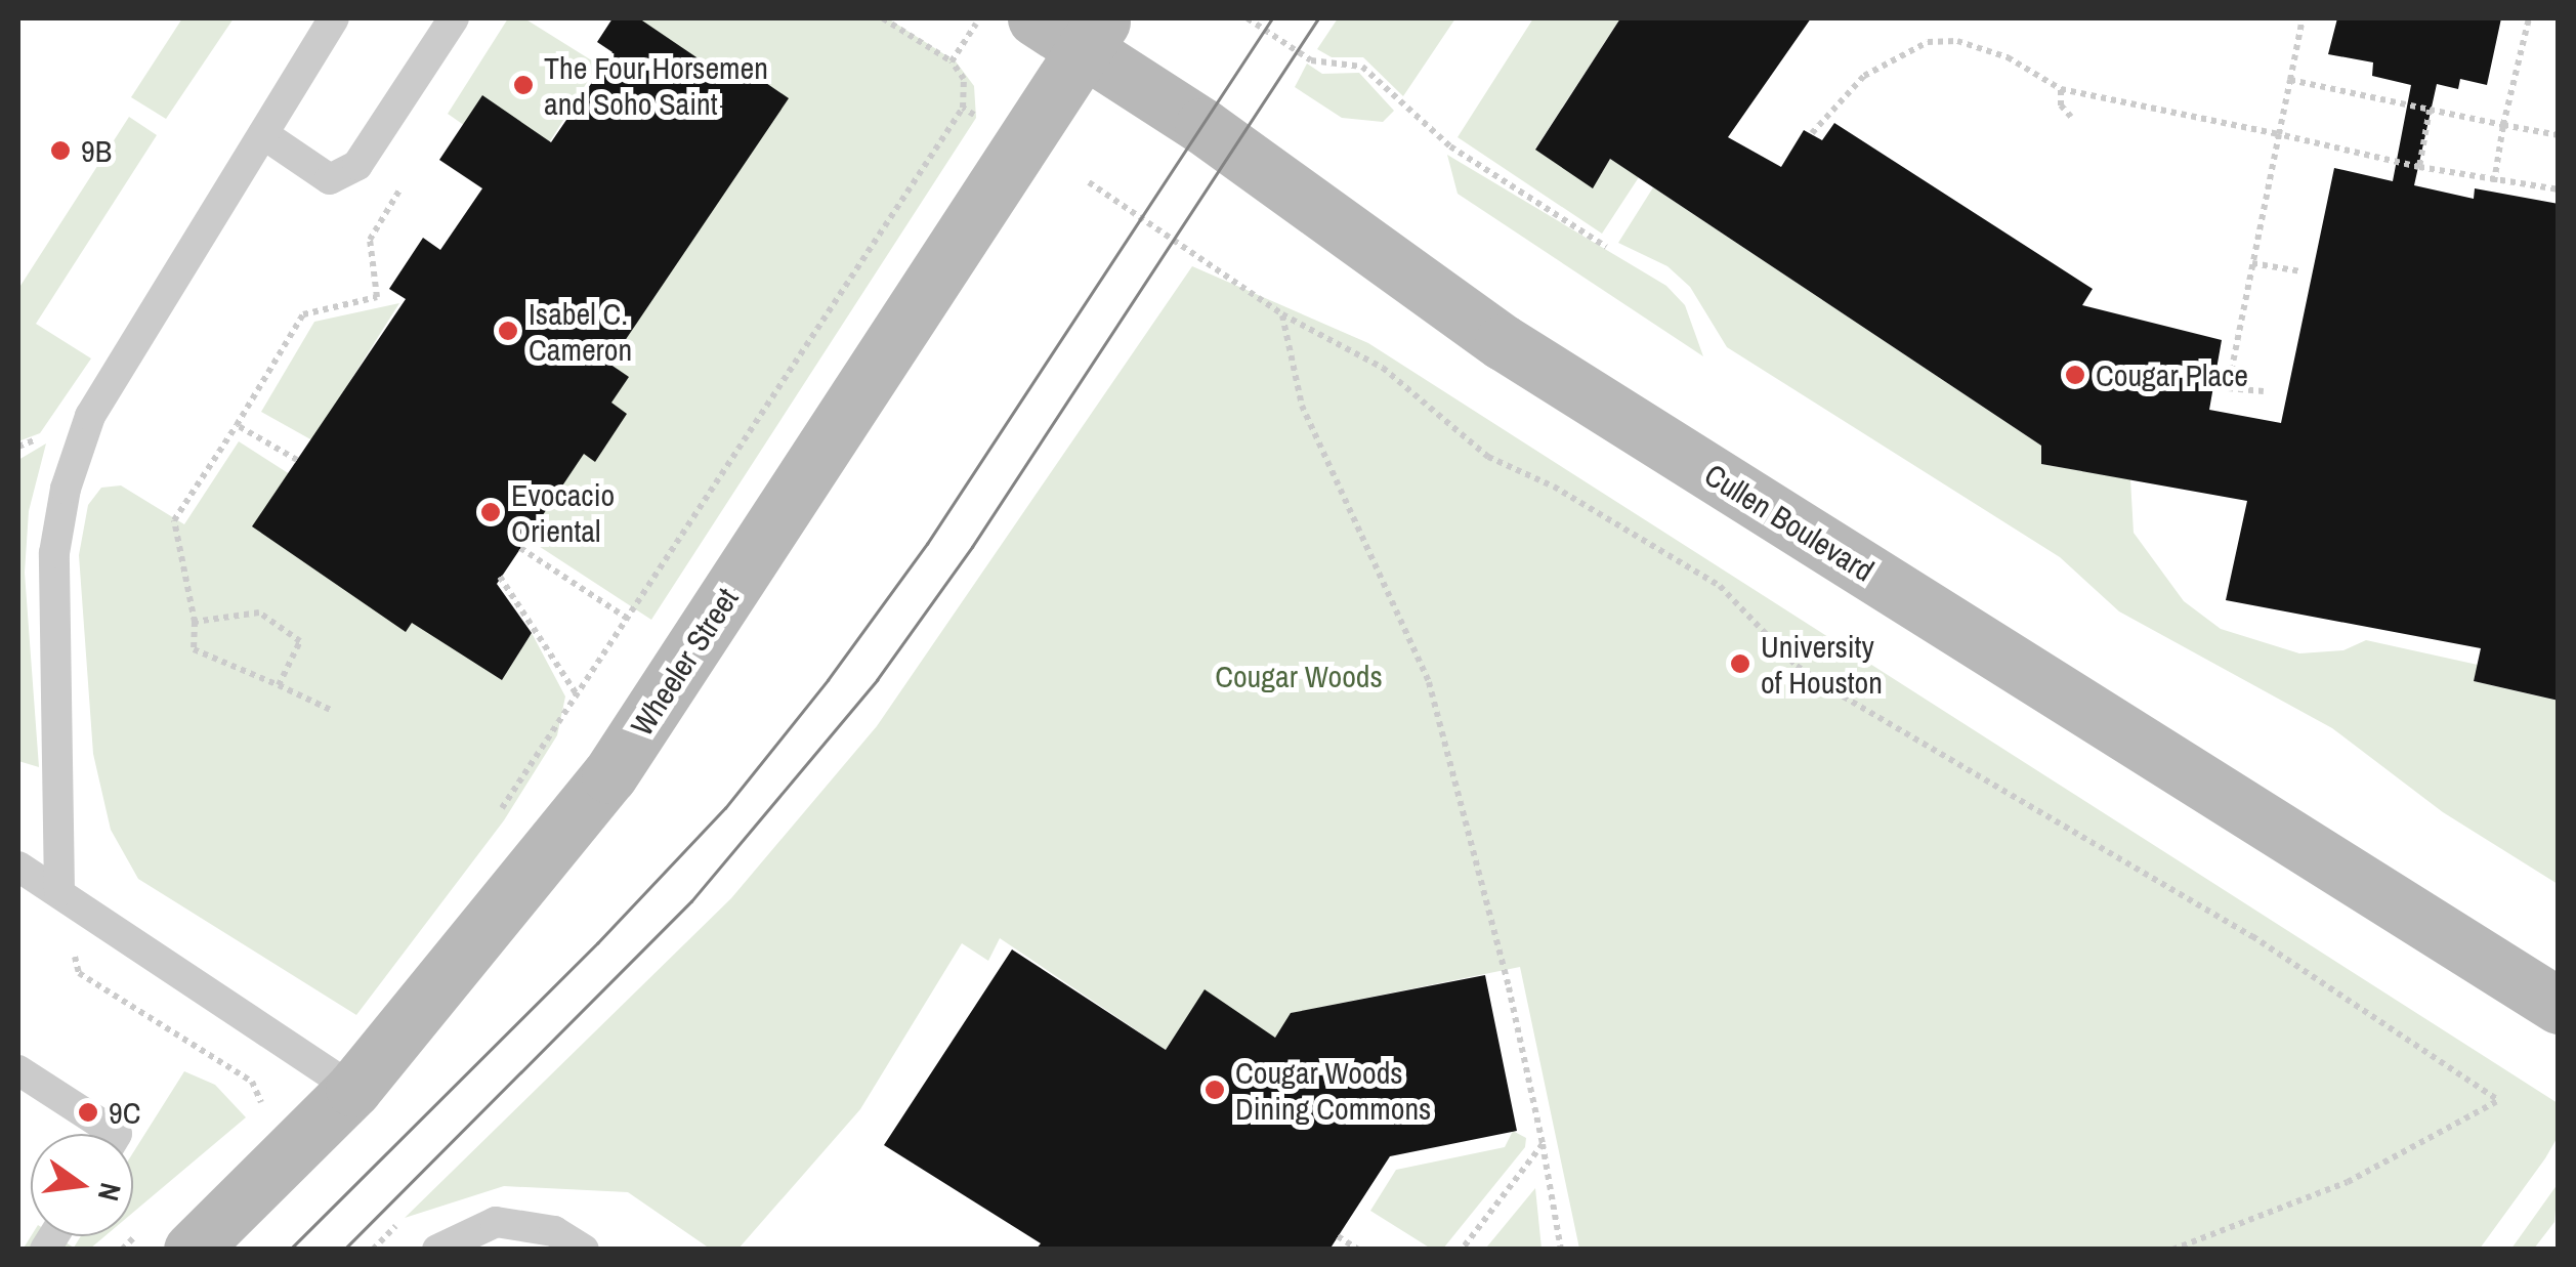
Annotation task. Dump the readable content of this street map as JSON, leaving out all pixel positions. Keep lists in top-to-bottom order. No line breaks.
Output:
{"streets":{"street":["Cullen Boulevard","Wheeler Street"]},"crossings":[["Cullen Boulevard","Wheeler Street"]],"parks":["Cougar Woods"],"places":["The Four Horsemen and Soho Saint","9B","Isabel C. Cameron","Cougar Place","Evocacio Oriental","University of Houston","Cougar Woods Dining Commons","9C"],"north":"right"}
